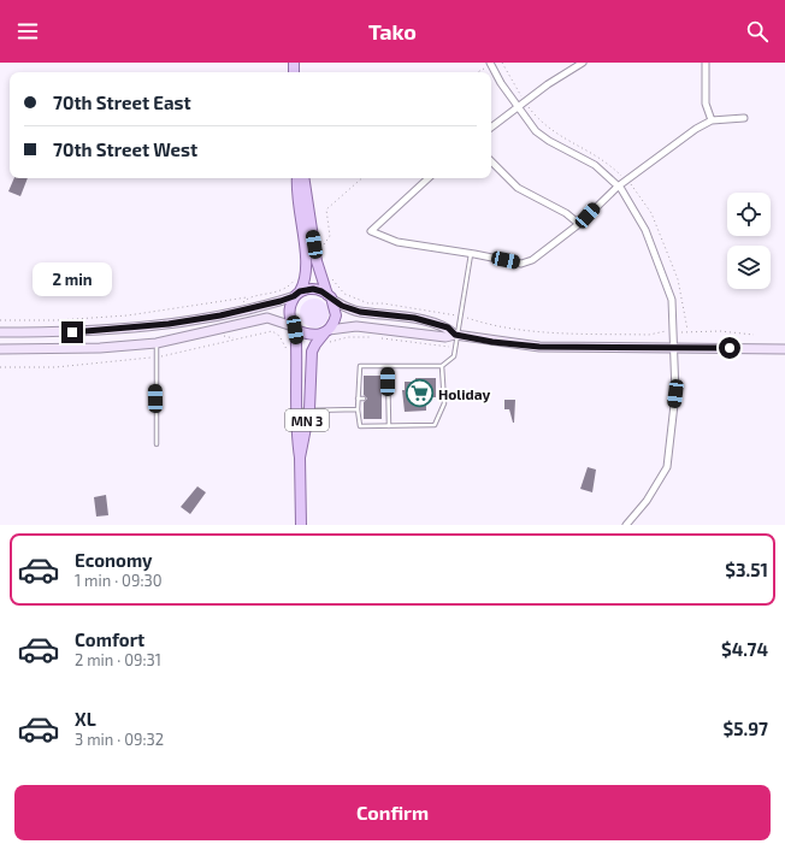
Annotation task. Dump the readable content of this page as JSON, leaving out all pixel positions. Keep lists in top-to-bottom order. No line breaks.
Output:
{"streets":{"main road":["MN 3"]},"places":{"supermarket":["Holiday"]},"page":{"header":"Tako","banner":["70th Street East","70th Street West"],"bubble":"2 min","list":[{"name":"Economy","note":"1 min · 09:30","value":"$3.51"},{"name":"Comfort","note":"2 min · 09:31","value":"$4.74"},{"name":"XL","note":"3 min · 09:32","value":"$5.97"}],"buttons":"Confirm"}}
